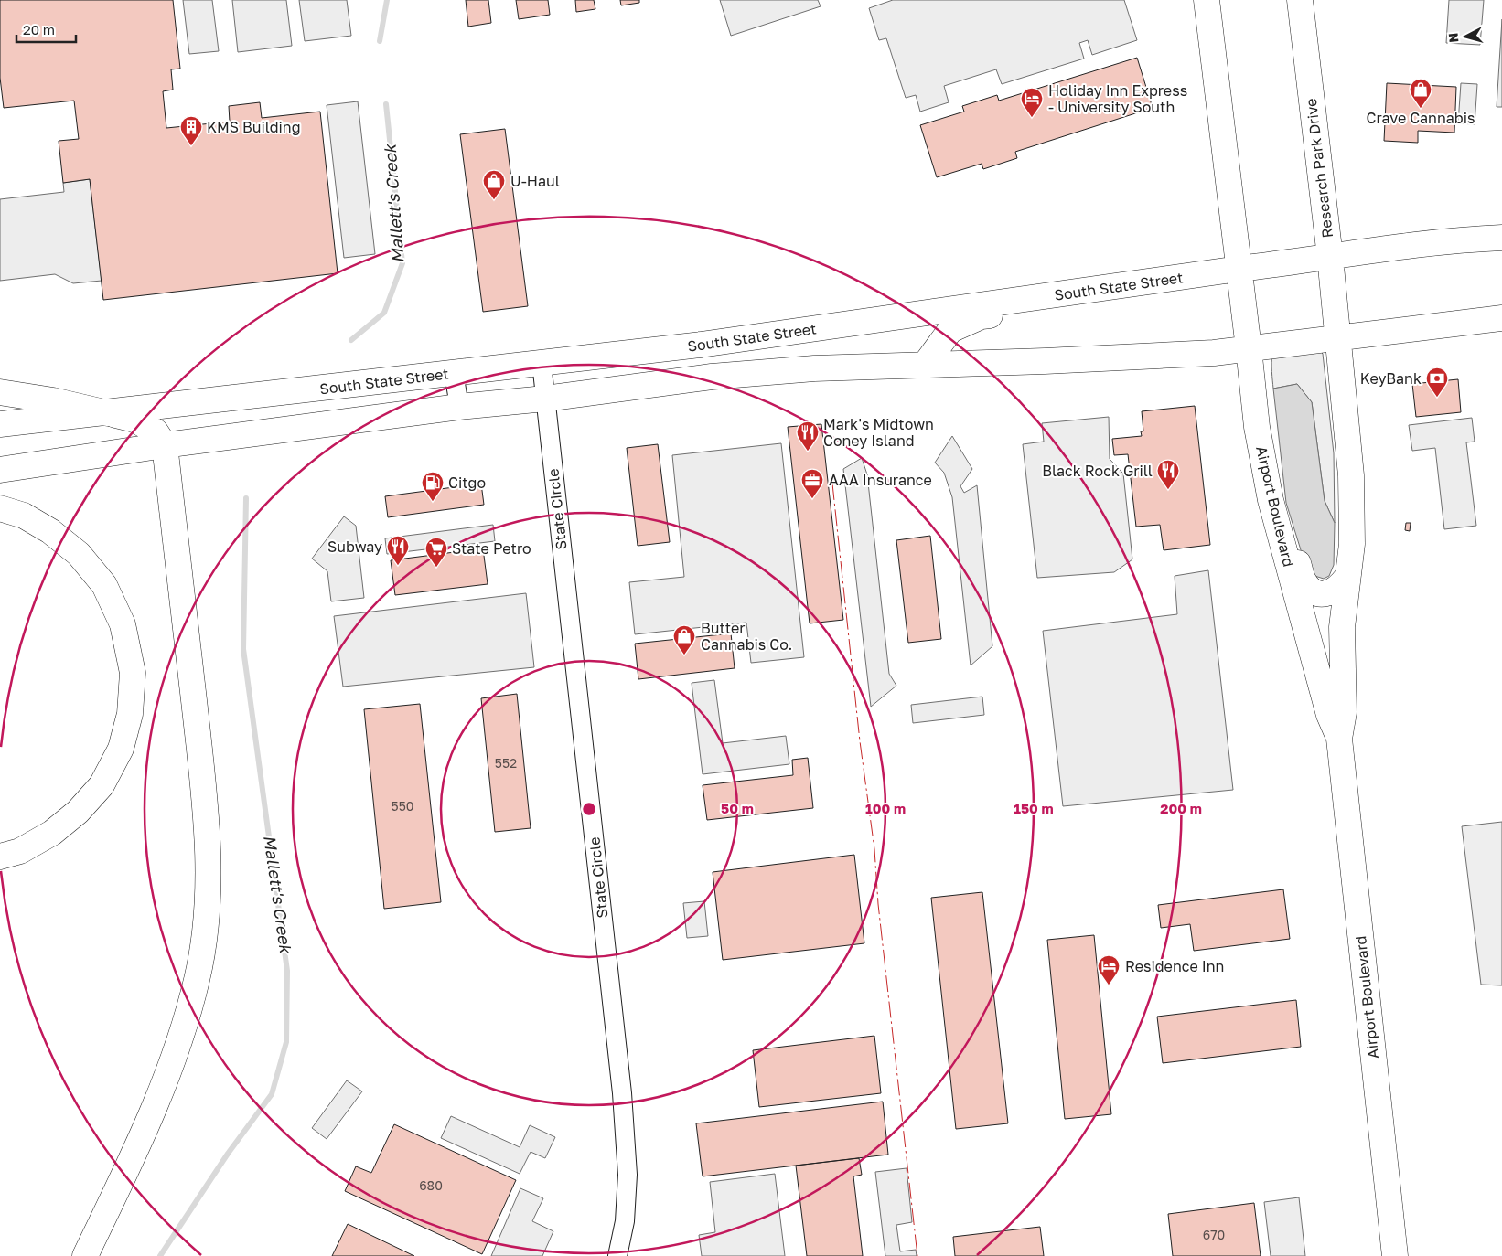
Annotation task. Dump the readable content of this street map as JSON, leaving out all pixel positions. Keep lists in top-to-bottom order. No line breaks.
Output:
{"streets":{"main road":["Research Park Drive","South State Street","Airport Boulevard"],"street":["State Circle"]},"crossings":[["Research Park Drive","South State Street"],["Research Park Drive","Airport Boulevard"],["South State Street","Airport Boulevard"],["South State Street","State Circle"]],"water":["Mallett's Creek"],"places":{"shop":["Crave Cannabis","U-Haul","Butter Cannabis Co."],"hotel":["Holiday Inn Express - University South","Residence Inn"],"building":["KMS Building"],"bank":["KeyBank"],"restaurant":["Mark's Midtown Coney Island","Black Rock Grill","Subway"],"office":["AAA Insurance"],"fuel station":["Citgo"],"supermarket":["State Petro"]},"house_numbers":["552","550","680","670"],"scale_bar":"20 m","north":"left","rings":["50 m","100 m","150 m","200 m"]}
